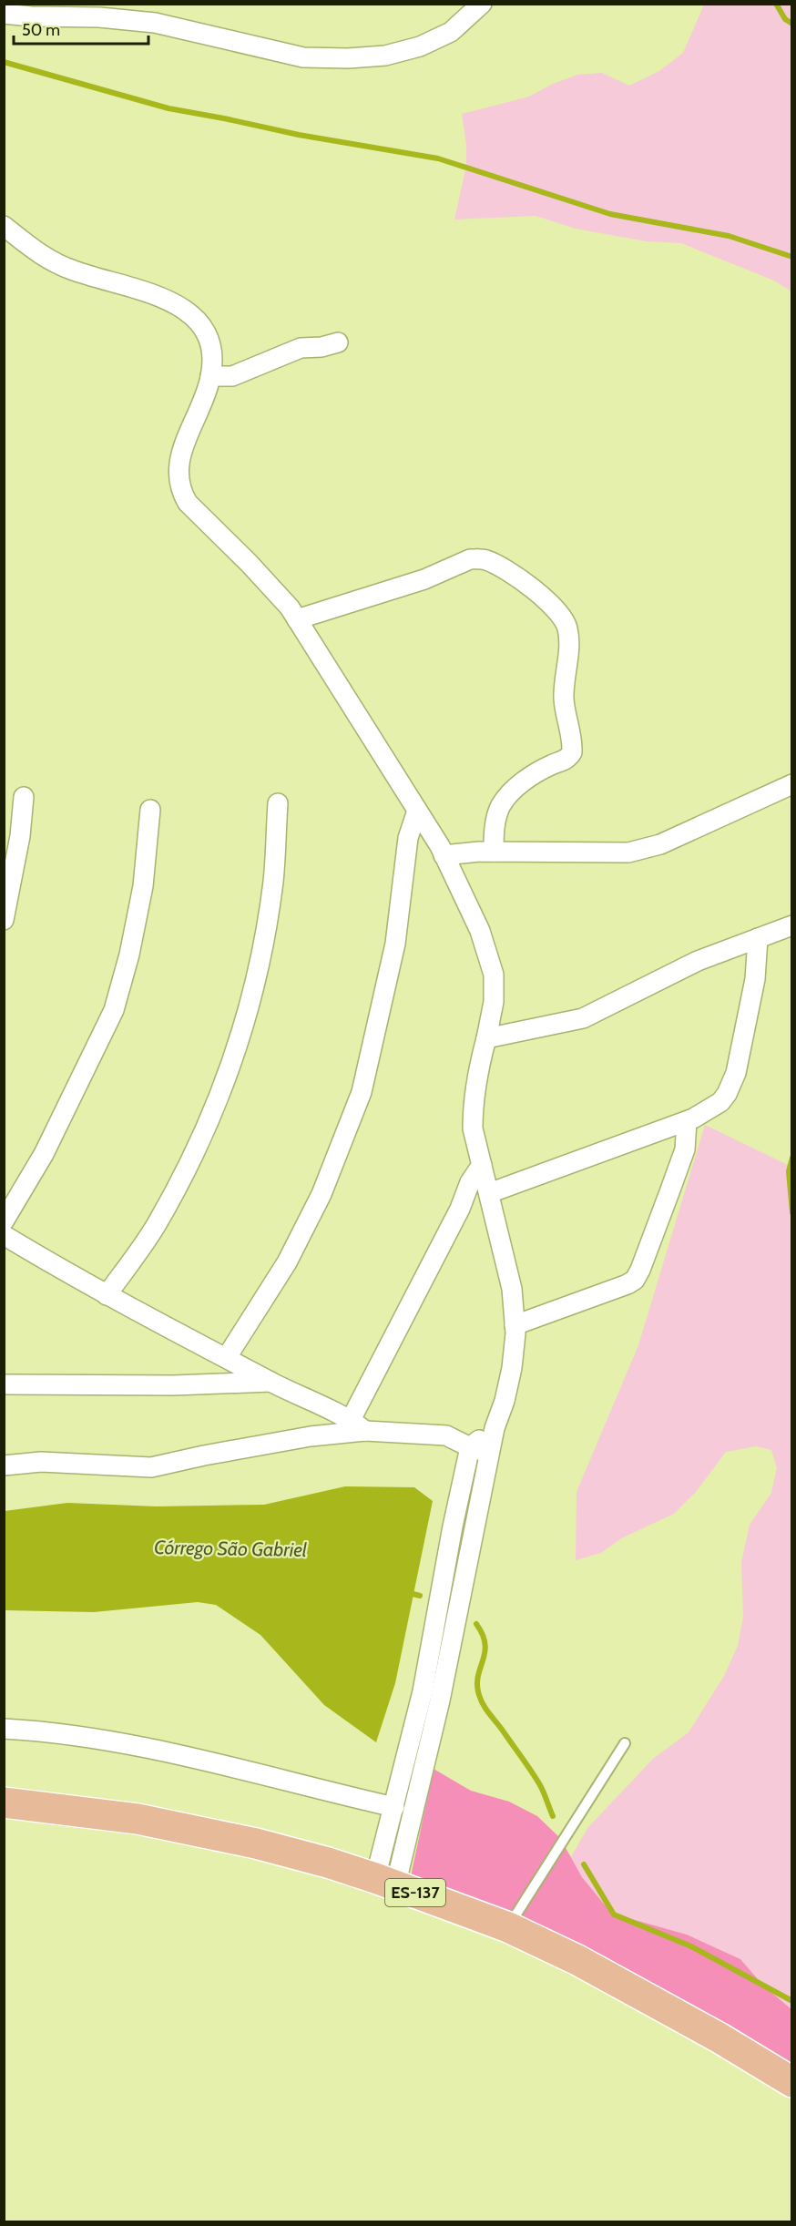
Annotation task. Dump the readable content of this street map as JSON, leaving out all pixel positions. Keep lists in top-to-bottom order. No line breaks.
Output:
{"streets":{"main road":["ES-137"]},"water":["Córrego São Gabriel"],"scale_bar":"50 m"}
